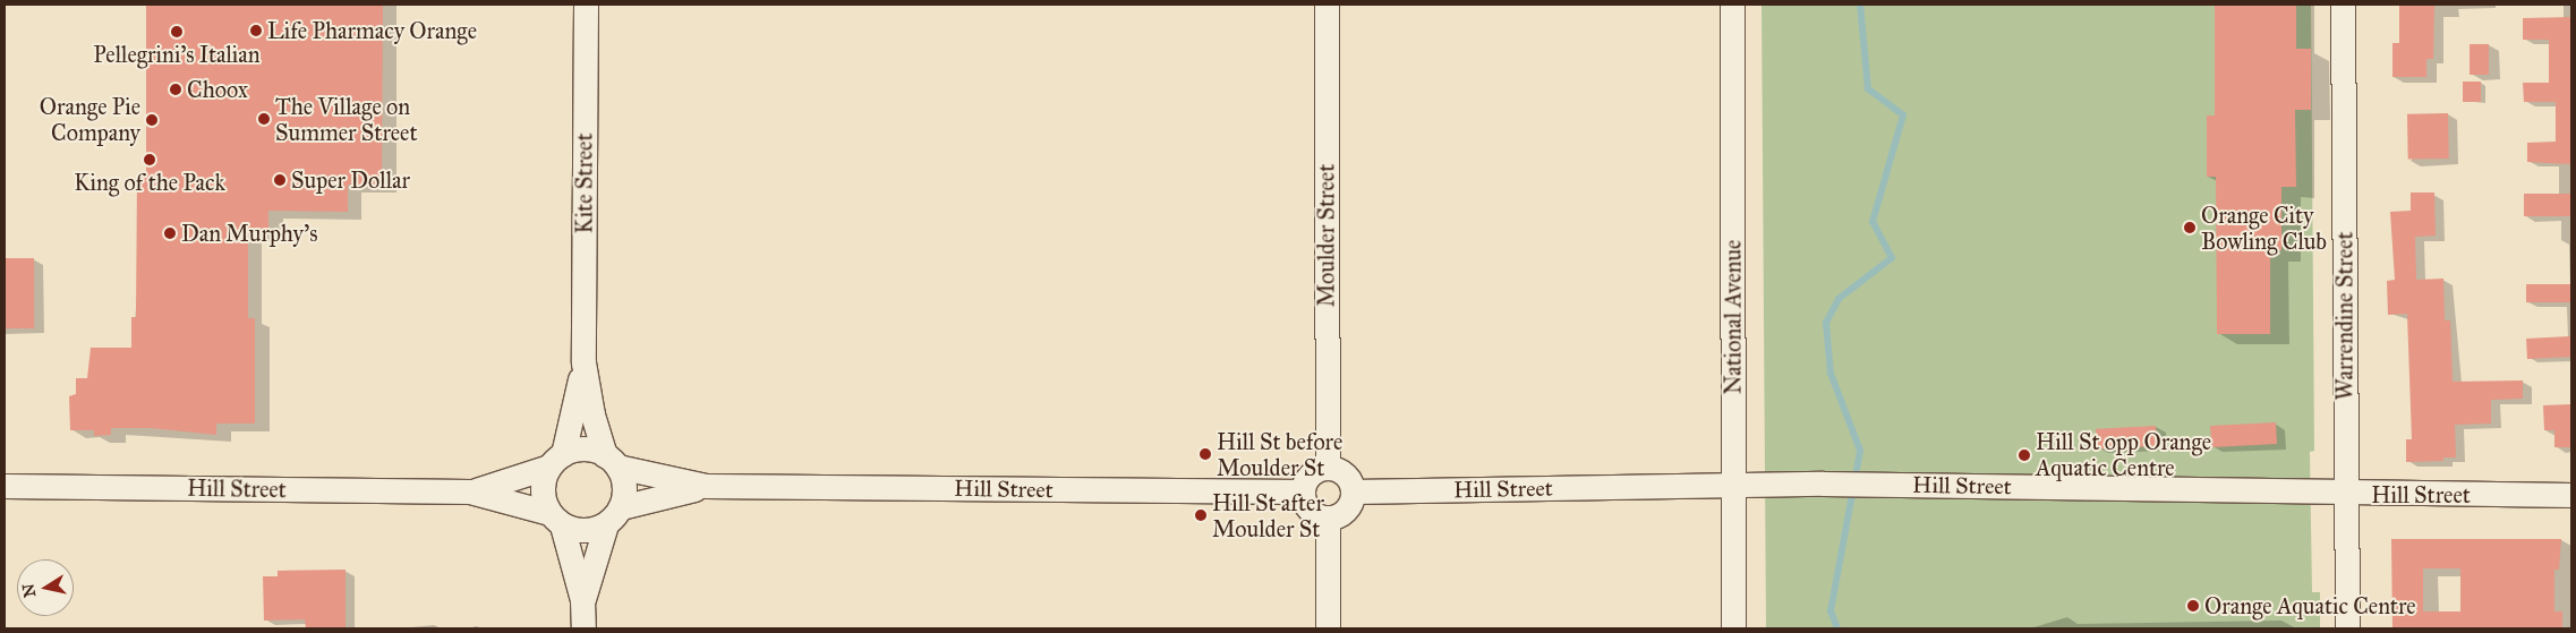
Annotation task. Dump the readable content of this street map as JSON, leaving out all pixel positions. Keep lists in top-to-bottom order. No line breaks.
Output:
{"streets":{"street":["Kite Street","Moulder Street","Warrendine Street","National Avenue","Hill Street"]},"crossings":[["Kite Street","Hill Street"],["Moulder Street","Hill Street"],["Warrendine Street","Hill Street"],["National Avenue","Hill Street"]],"places":["Life Pharmacy Orange","Pellegrini's Italian","Choox","The Village on Summer Street","Orange Pie Company","King of the Pack","Super Dollar","Orange City Bowling Club","Dan Murphy's","Hill St before Moulder St","Hill St opp Orange Aquatic Centre","Hill St after Moulder St","Orange Aquatic Centre"],"north":"left"}
